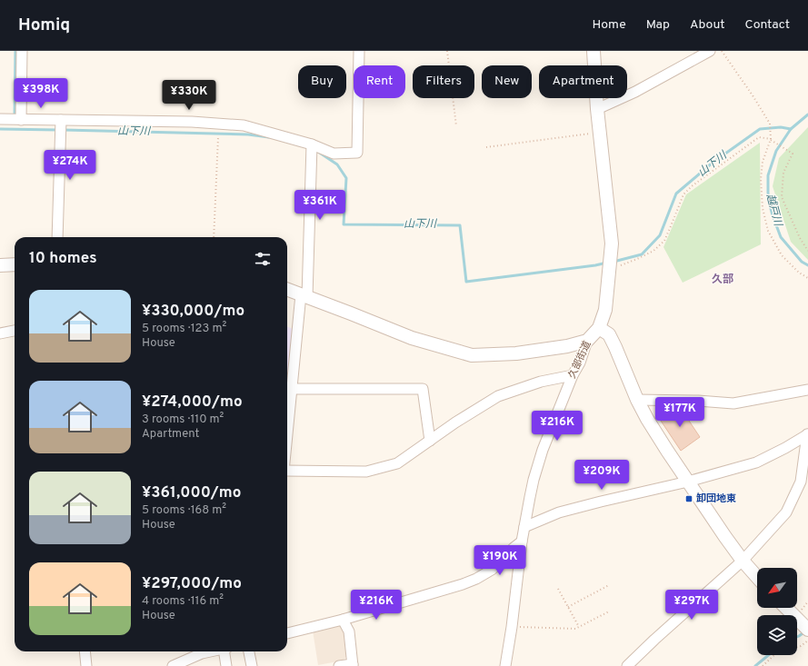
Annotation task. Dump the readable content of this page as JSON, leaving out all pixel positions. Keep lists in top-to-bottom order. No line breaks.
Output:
{"streets":{"street":["久部街道"]},"districts":["久部"],"water":["山下川","越戸川"],"places":{"transit":["卸団地東"]},"north":"bottom left","page":{"header":"Homiq","nav":["Home","Map","About","Contact"],"chip":["Buy","Rent","Filters","New","Apartment"],"price":["¥398K","¥330K","¥274K","¥361K","¥177K","¥216K","¥209K","¥190K","¥216K","¥297K"],"heading":"10 homes","list":[{"name":"¥330,000/mo","note":"5 rooms · 123 m² · House"},{"name":"¥274,000/mo","note":"3 rooms · 110 m² · Apartment"},{"name":"¥361,000/mo","note":"5 rooms · 168 m² · House"},{"name":"¥297,000/mo","note":"4 rooms · 116 m² · House"}]}}
